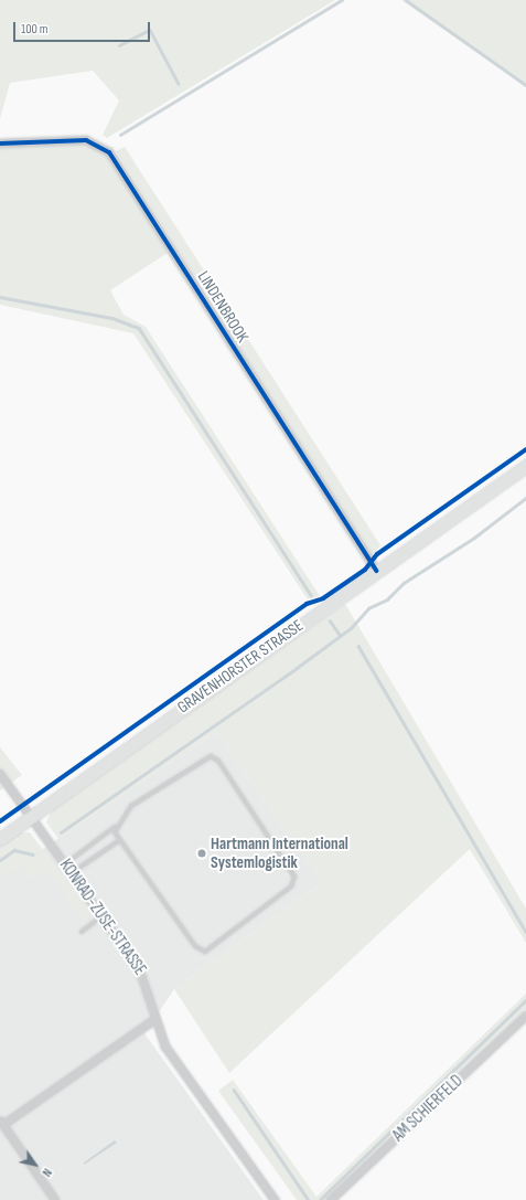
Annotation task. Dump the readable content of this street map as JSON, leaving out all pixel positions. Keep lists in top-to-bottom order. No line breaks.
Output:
{"streets":{"main road":["GRAVENHORSTER STRASSE"],"street":["LINDENBROOK","KONRAD-ZUSE-STRASSE","AM SCHIERFELD"]},"crossings":[["LINDENBROOK","GRAVENHORSTER STRASSE"],["GRAVENHORSTER STRASSE","KONRAD-ZUSE-STRASSE"]],"places":["Hartmann International Systemlogistik"],"scale_bar":"100 m","north":"bottom right"}
